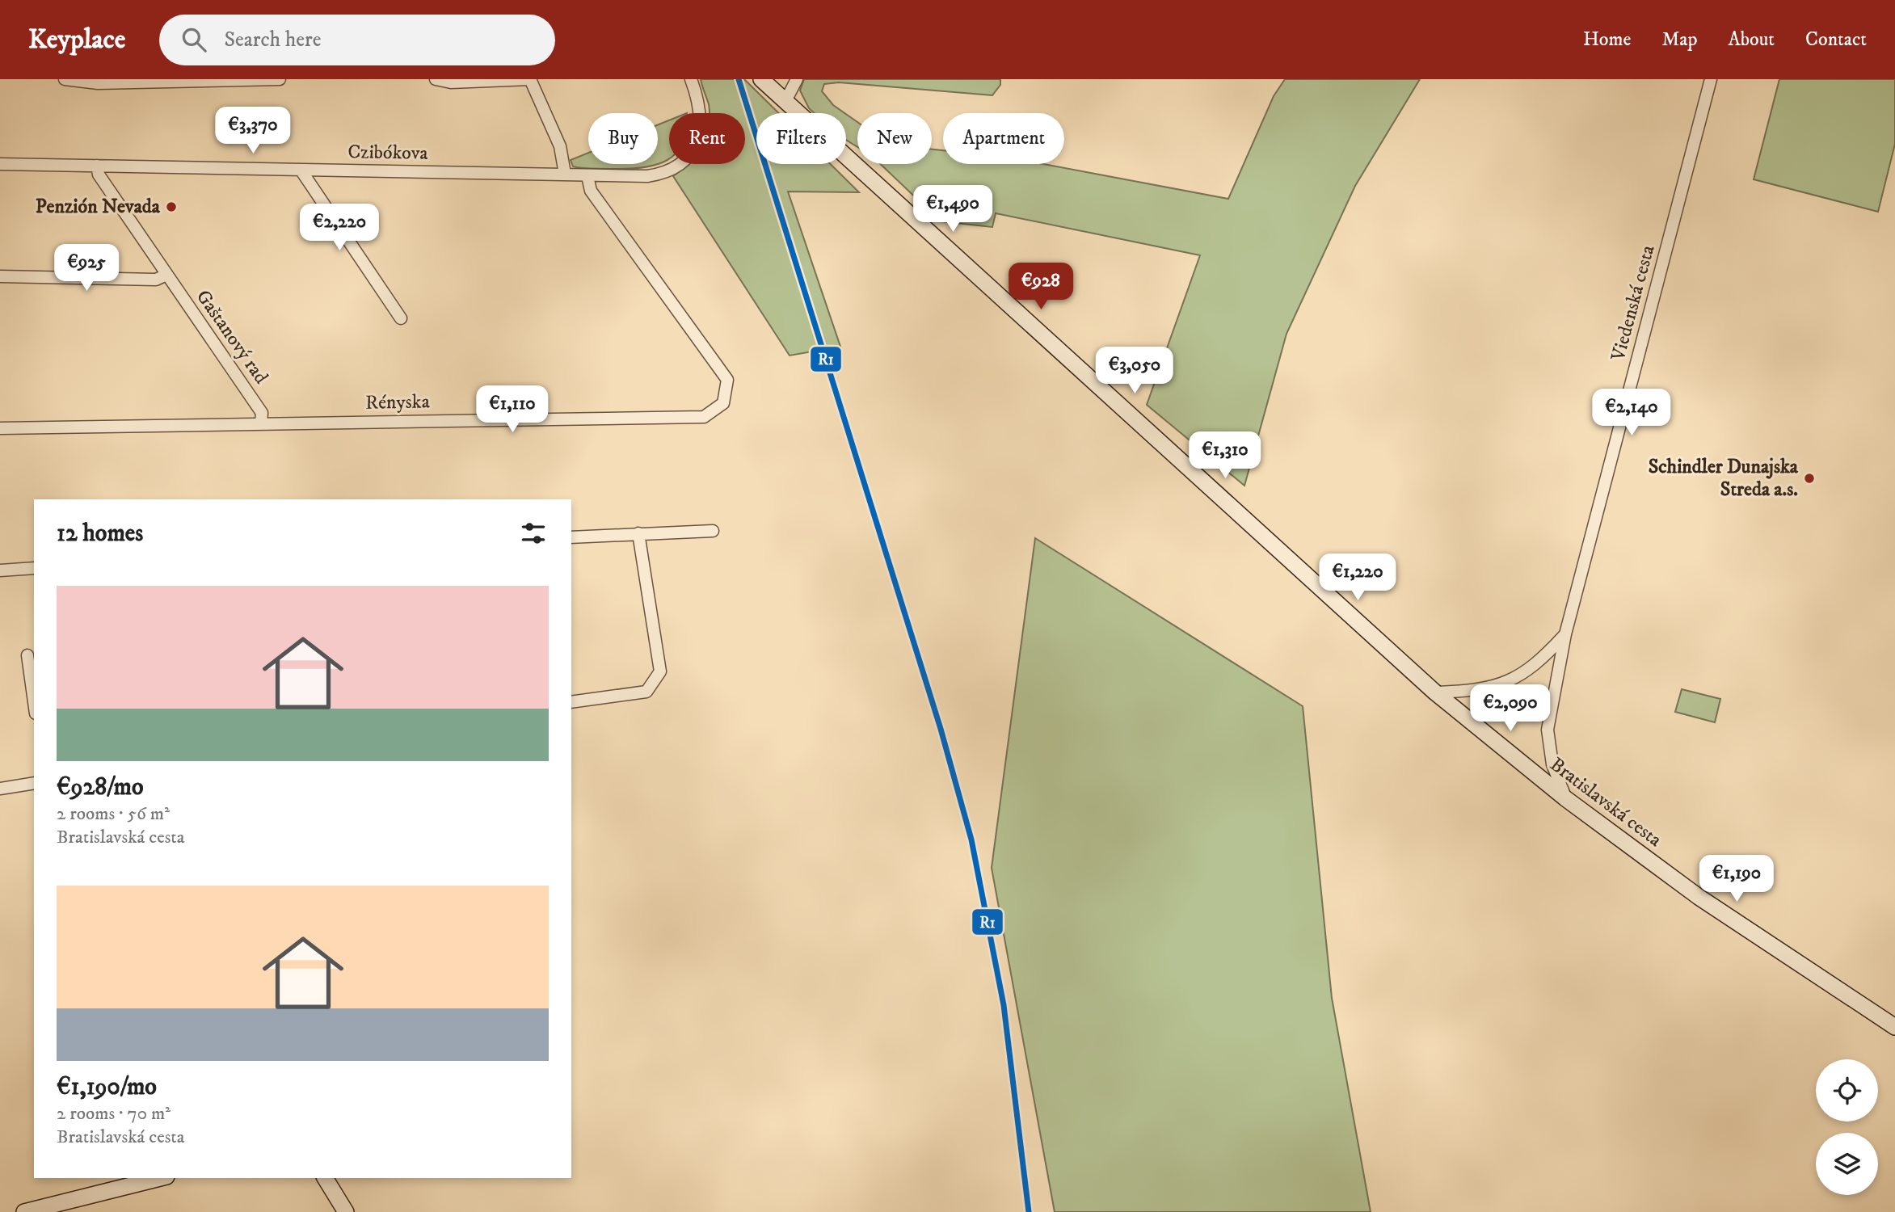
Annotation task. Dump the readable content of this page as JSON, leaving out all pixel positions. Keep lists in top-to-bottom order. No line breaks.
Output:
{"streets":{"street":["Czibókova","Viedenská cesta","Gaštanový rad","Rényska","Bratislavská cesta"]},"crossings":[["Czibókova","Gaštanový rad"],["Czibókova","Rényska"],["Viedenská cesta","Bratislavská cesta"],["Gaštanový rad","Rényska"]],"places":["Penzión Nevada","Schindler Dunajska Streda a.s."],"lines":["transit line R1"],"page":{"header":"Keyplace","search":"Search here","nav":["Home","Map","About","Contact"],"price":["€3,370","€1,490","€2,220","€925","€928","€3,050","€1,110","€2,140","€1,310","€1,220","€2,090","€1,190"],"chip":["Buy","Rent","Filters","New","Apartment"],"heading":"12 homes","list":[{"name":"€928/mo","note":"2 rooms · 56 m² · Bratislavská cesta"},{"name":"€1,190/mo","note":"2 rooms · 70 m² · Bratislavská cesta"}]}}
